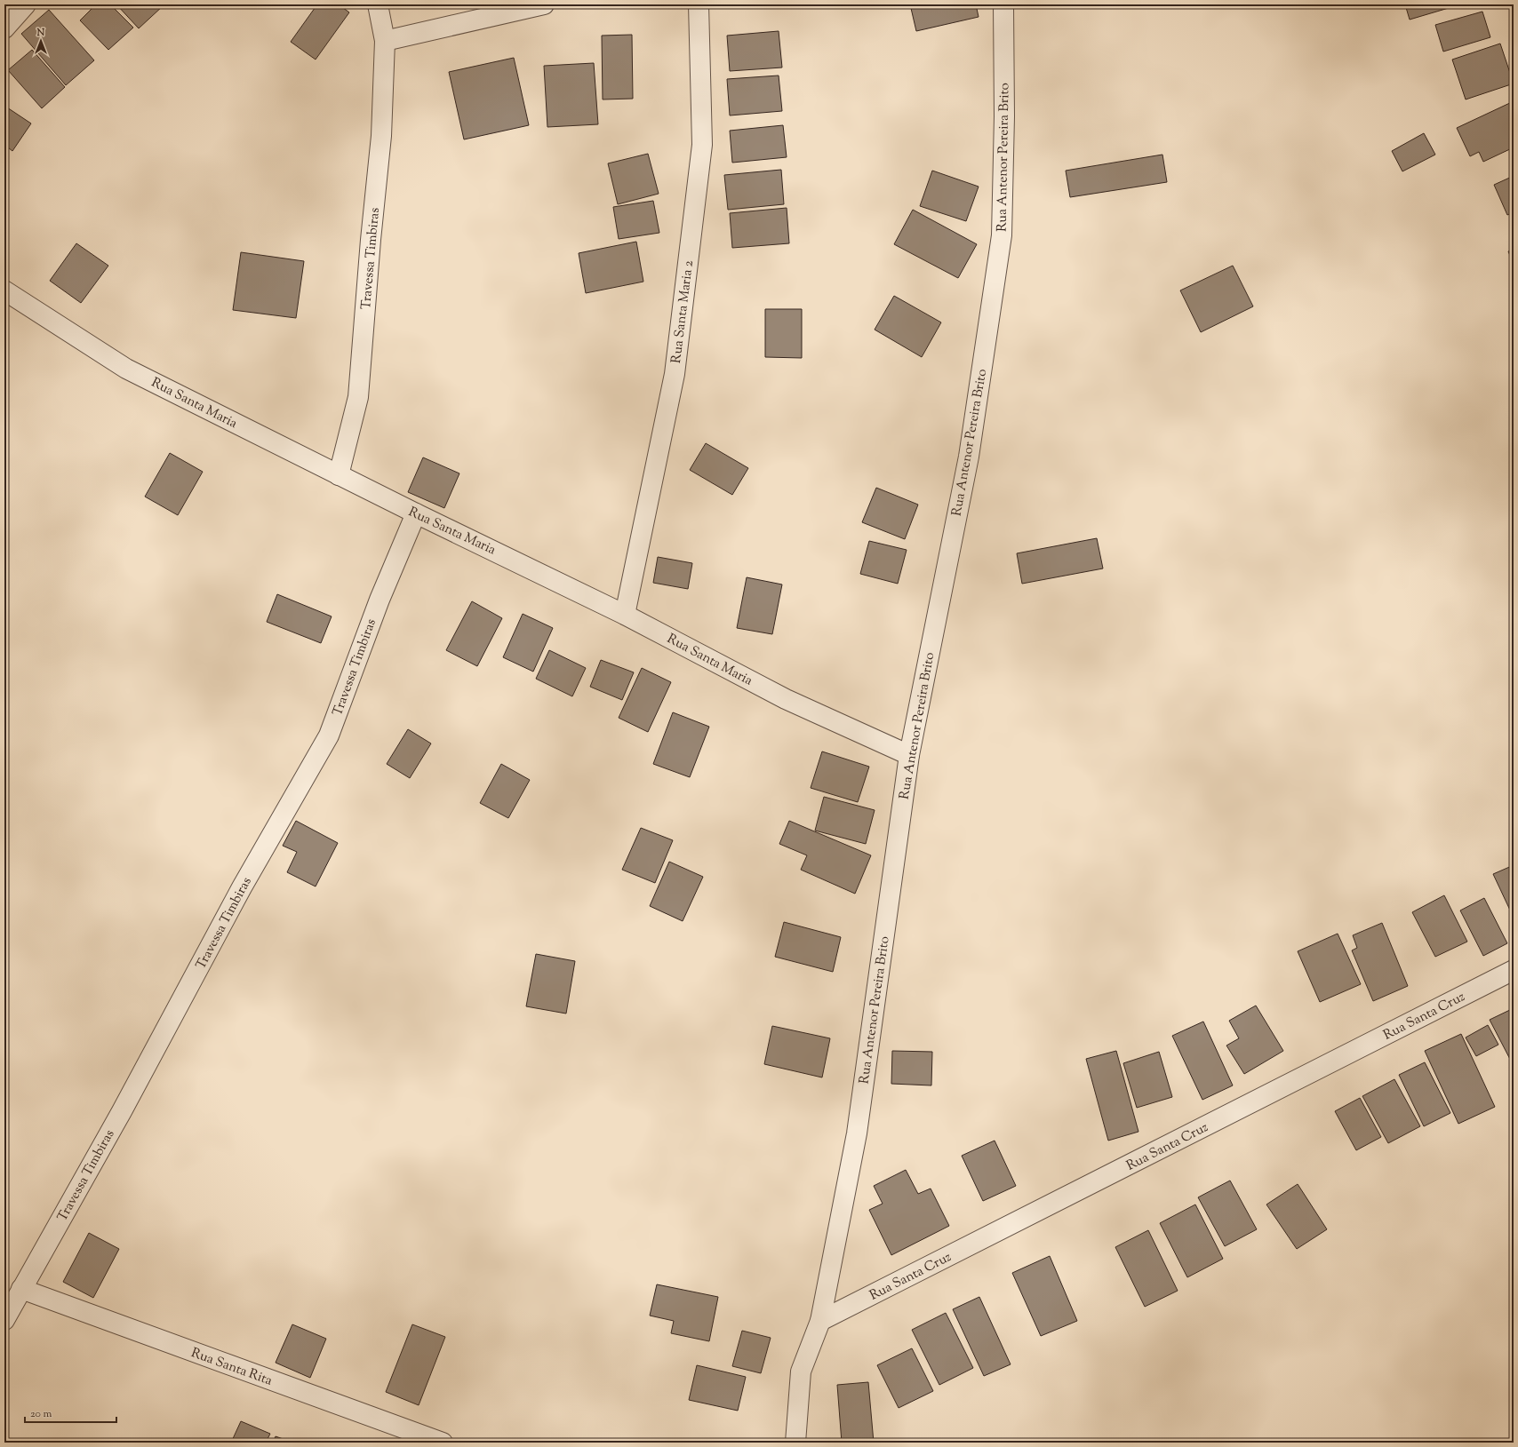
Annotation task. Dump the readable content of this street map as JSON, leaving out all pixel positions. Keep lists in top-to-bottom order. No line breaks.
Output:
{"streets":{"street":["Rua Antenor Pereira Brito","Travessa Timbiras","Rua Santa Maria 2","Rua Santa Maria","Rua Santa Cruz","Rua Santa Rita"]},"crossings":[["Rua Antenor Pereira Brito","Rua Santa Maria"],["Rua Antenor Pereira Brito","Rua Santa Cruz"],["Travessa Timbiras","Rua Santa Maria"],["Travessa Timbiras","Rua Santa Rita"],["Rua Santa Maria 2","Rua Santa Maria"]],"scale_bar":"20 m","north":"top"}
